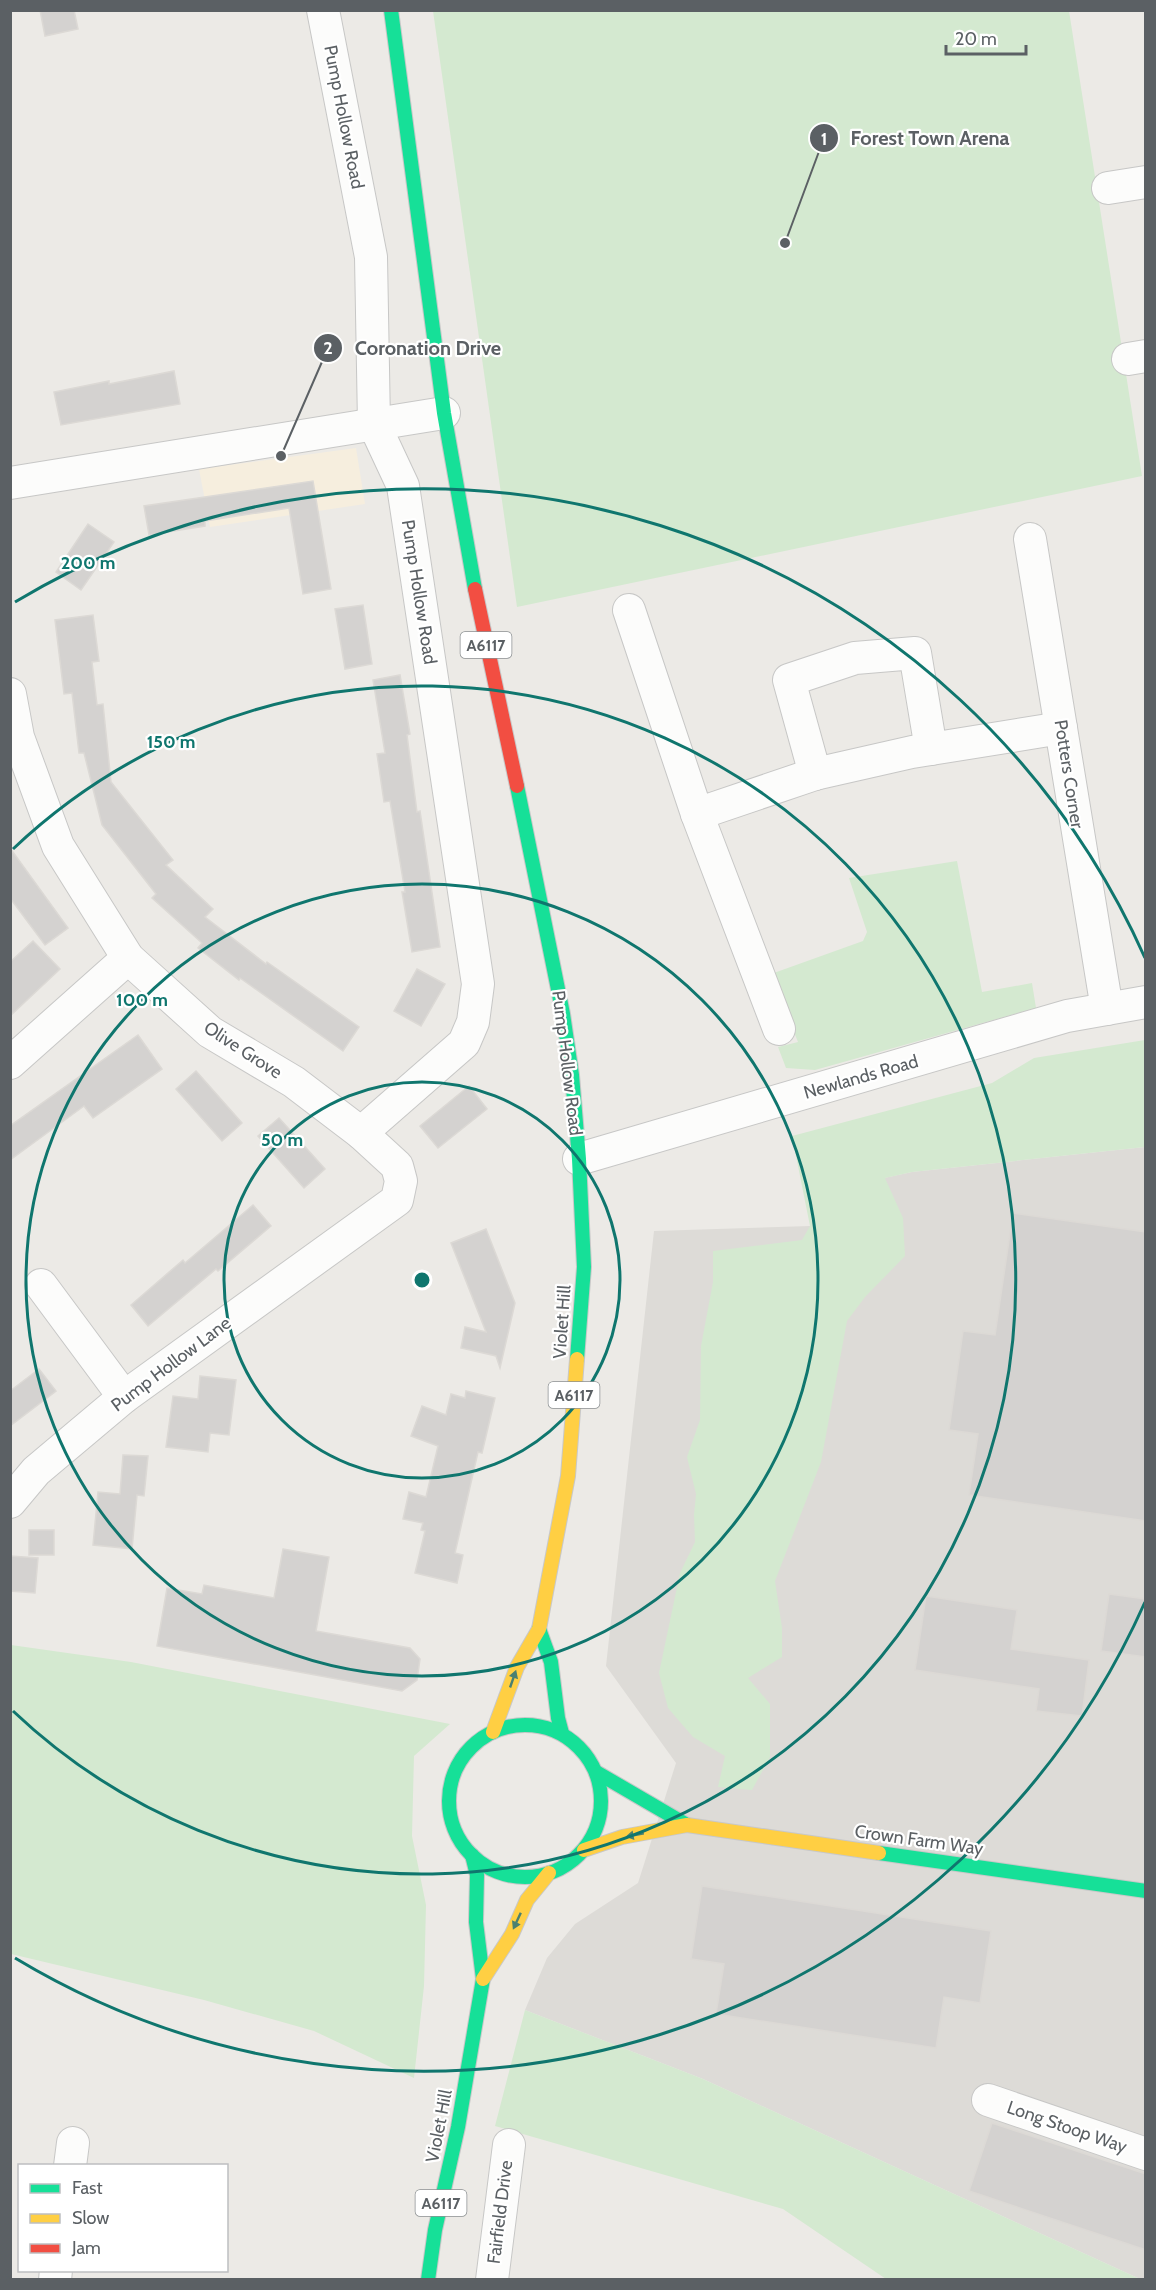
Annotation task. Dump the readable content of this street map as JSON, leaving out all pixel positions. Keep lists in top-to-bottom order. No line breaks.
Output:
{"streets":{"main road":["Pump Hollow Road","A6117","Violet Hill","Crown Farm Way"],"street":["Potters Corner","Olive Grove","Newlands Road","Pump Hollow Lane","Long Stoop Way","Fairfield Drive"]},"crossings":[["Pump Hollow Road","Olive Grove"],["Pump Hollow Road","Newlands Road"],["Pump Hollow Road","Violet Hill"],["A6117","Violet Hill"],["A6117","Crown Farm Way"],["Potters Corner","Newlands Road"],["Olive Grove","Pump Hollow Lane"],["Newlands Road","Violet Hill"],["Violet Hill","Crown Farm Way"]],"places":["Forest Town Arena","Coronation Drive"],"legend":["Fast","Slow","Jam"],"scale_bar":"20 m","rings":["200 m","150 m","100 m","50 m"]}
